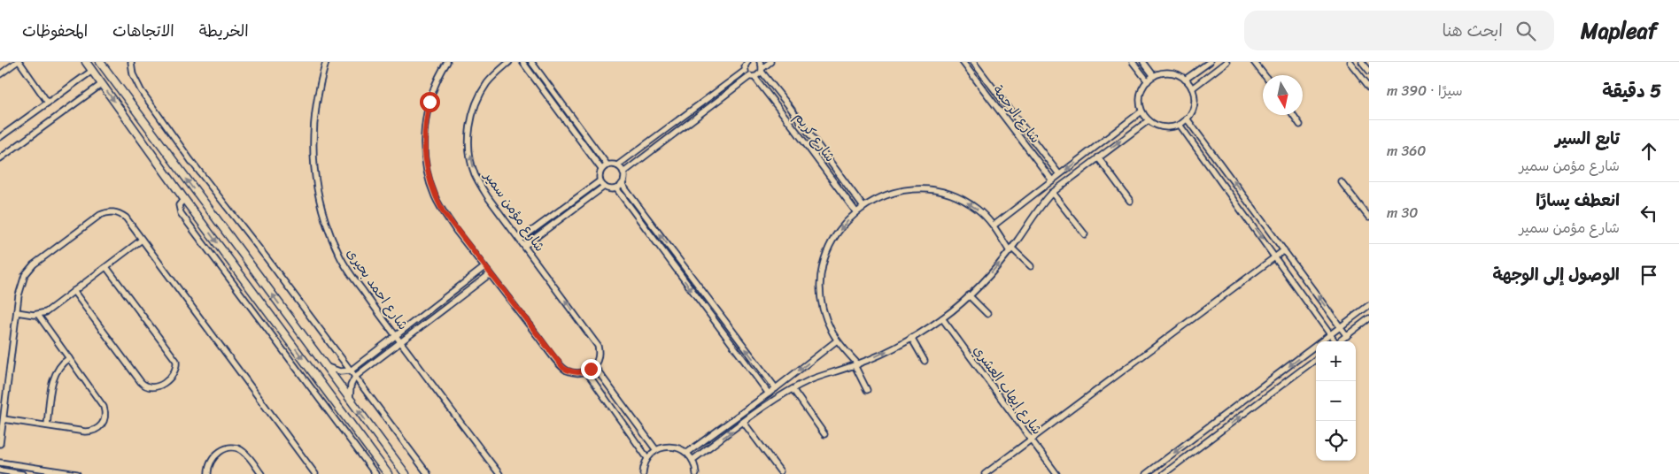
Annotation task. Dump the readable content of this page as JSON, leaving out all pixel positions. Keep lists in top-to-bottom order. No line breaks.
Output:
{"streets":{"street":["شارع الرحمة","شارع كريم","شارع مؤمن سمير","شارع احمد بحيرى","شارع إيهاب العشري"]},"one_way":["شارع مؤمن سمير"],"north":"bottom","page":{"header":"Mapleaf","search":"ابحث هنا","nav":["الخريطة","الاتجاهات","المحفوظات"],"heading":["5 دقيقة","سيرًا · 390 m"],"list":[["تابع السير","شارع مؤمن سمير","360 m"],["انعطف يسارًا","شارع مؤمن سمير","30 m"],"الوصول إلى الوجهة"],"map_buttons":["+","−"]}}
